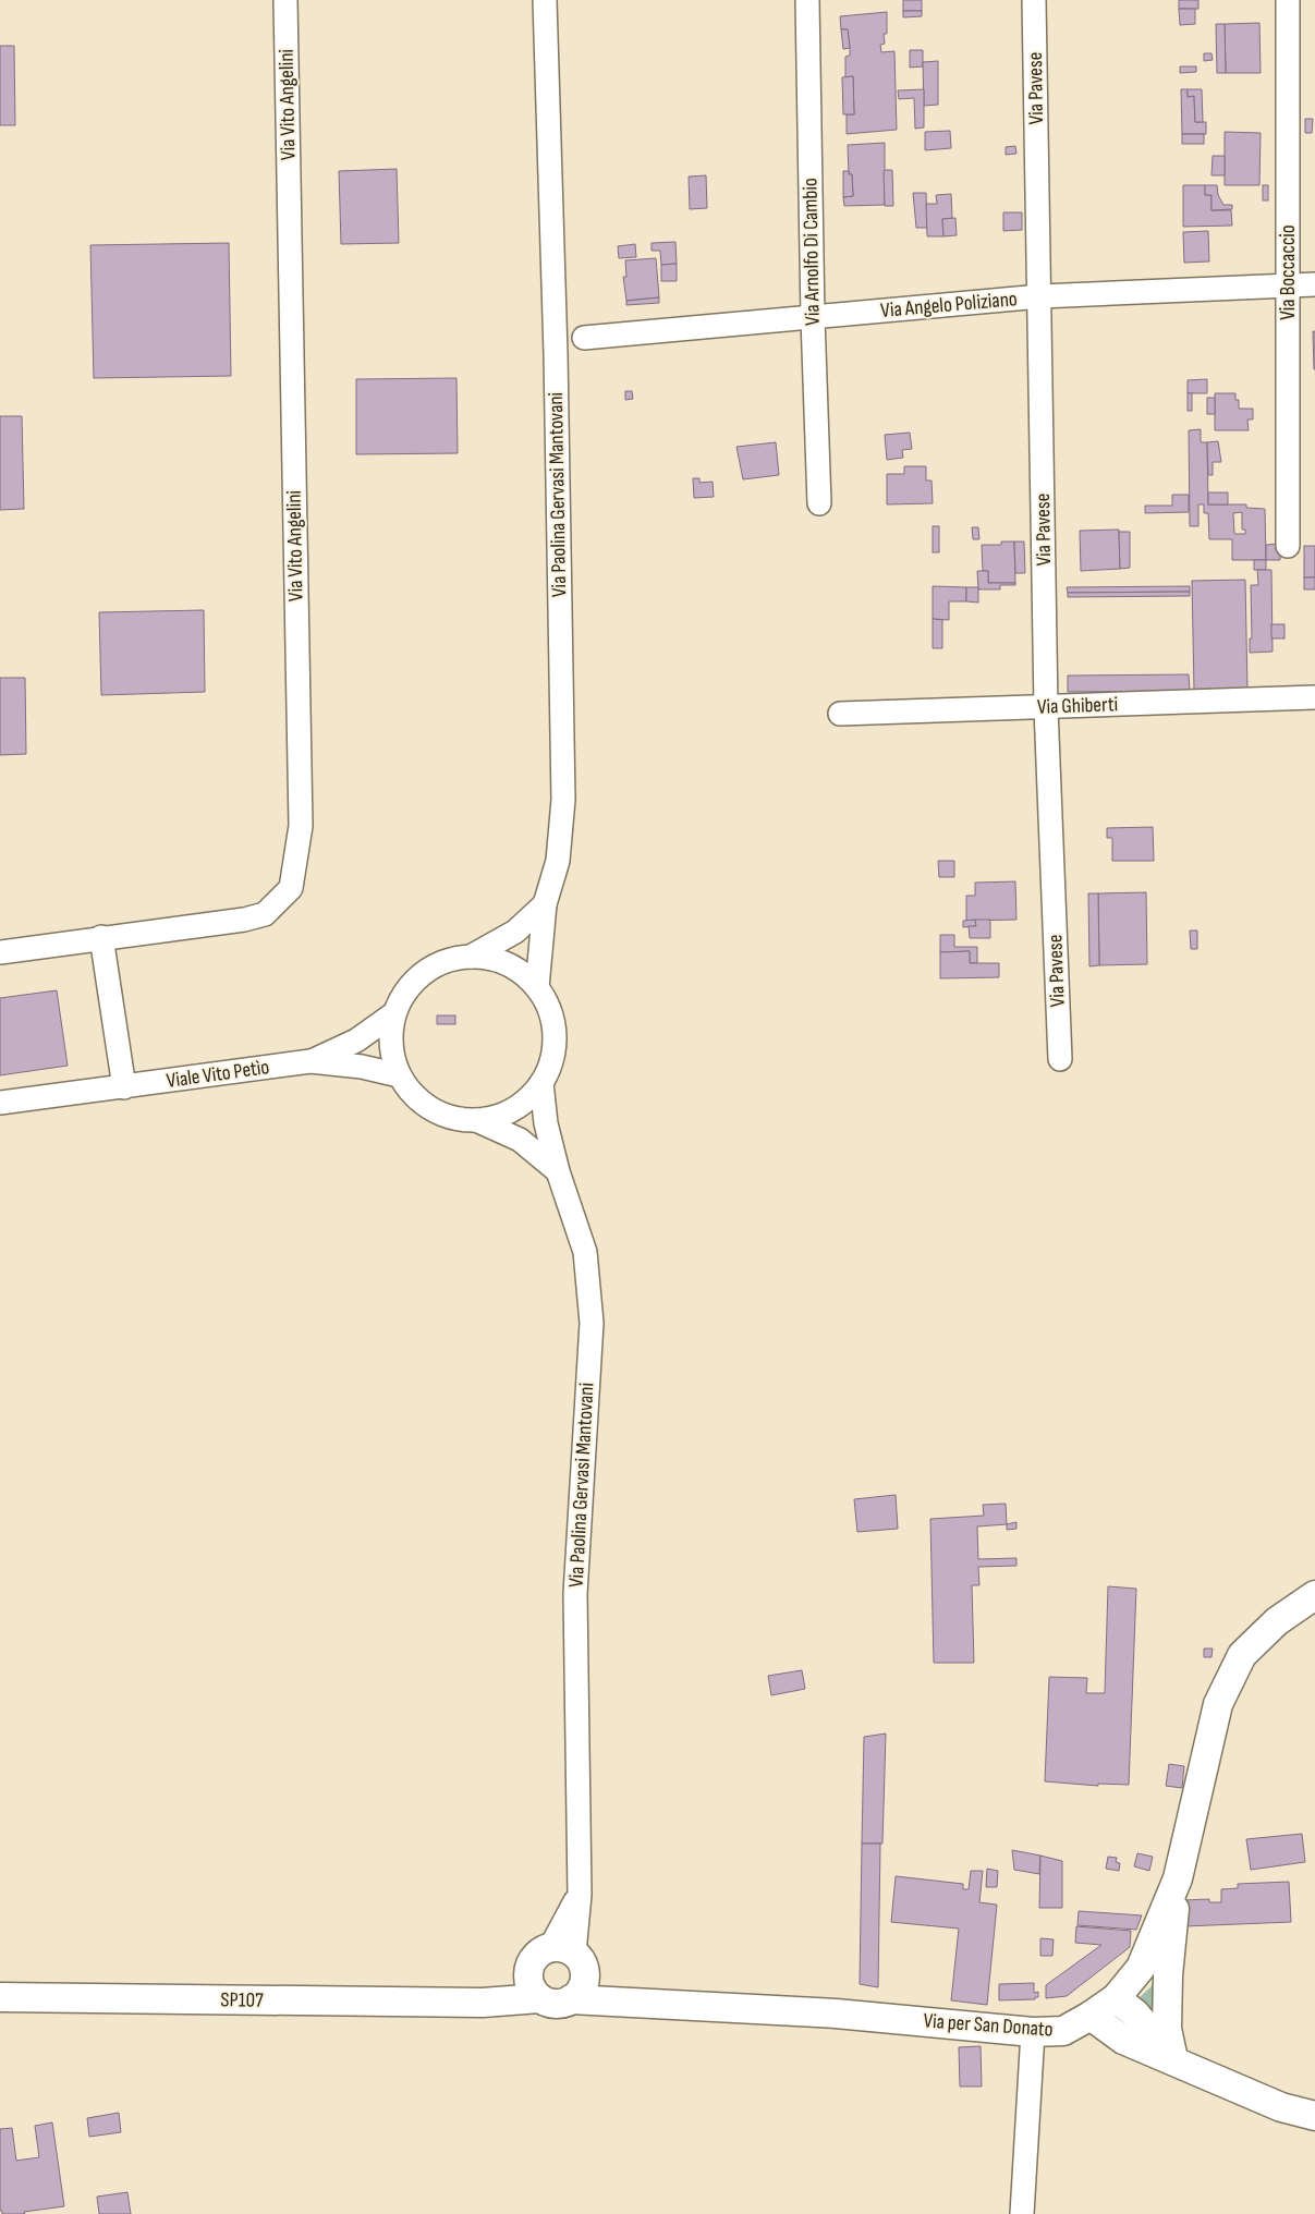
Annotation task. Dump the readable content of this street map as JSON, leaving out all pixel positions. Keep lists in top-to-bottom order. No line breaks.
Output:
{"streets":{"street":["Via Pavese","Via Vito Angelini","Via Arnolfo Di Cambio","Via Boccaccio","Via Angelo Poliziano","Via Paolina Gervasi Mantovani","Via Ghiberti","Viale Vito Petìo","SP107","Via per San Donato"]},"crossings":[["Via Pavese","Via Angelo Poliziano"],["Via Pavese","Via Ghiberti"],["Via Arnolfo Di Cambio","Via Angelo Poliziano"],["Via Boccaccio","Via Angelo Poliziano"],["Via Paolina Gervasi Mantovani","SP107"],["Via Paolina Gervasi Mantovani","Via per San Donato"],["SP107","Via per San Donato"]]}
